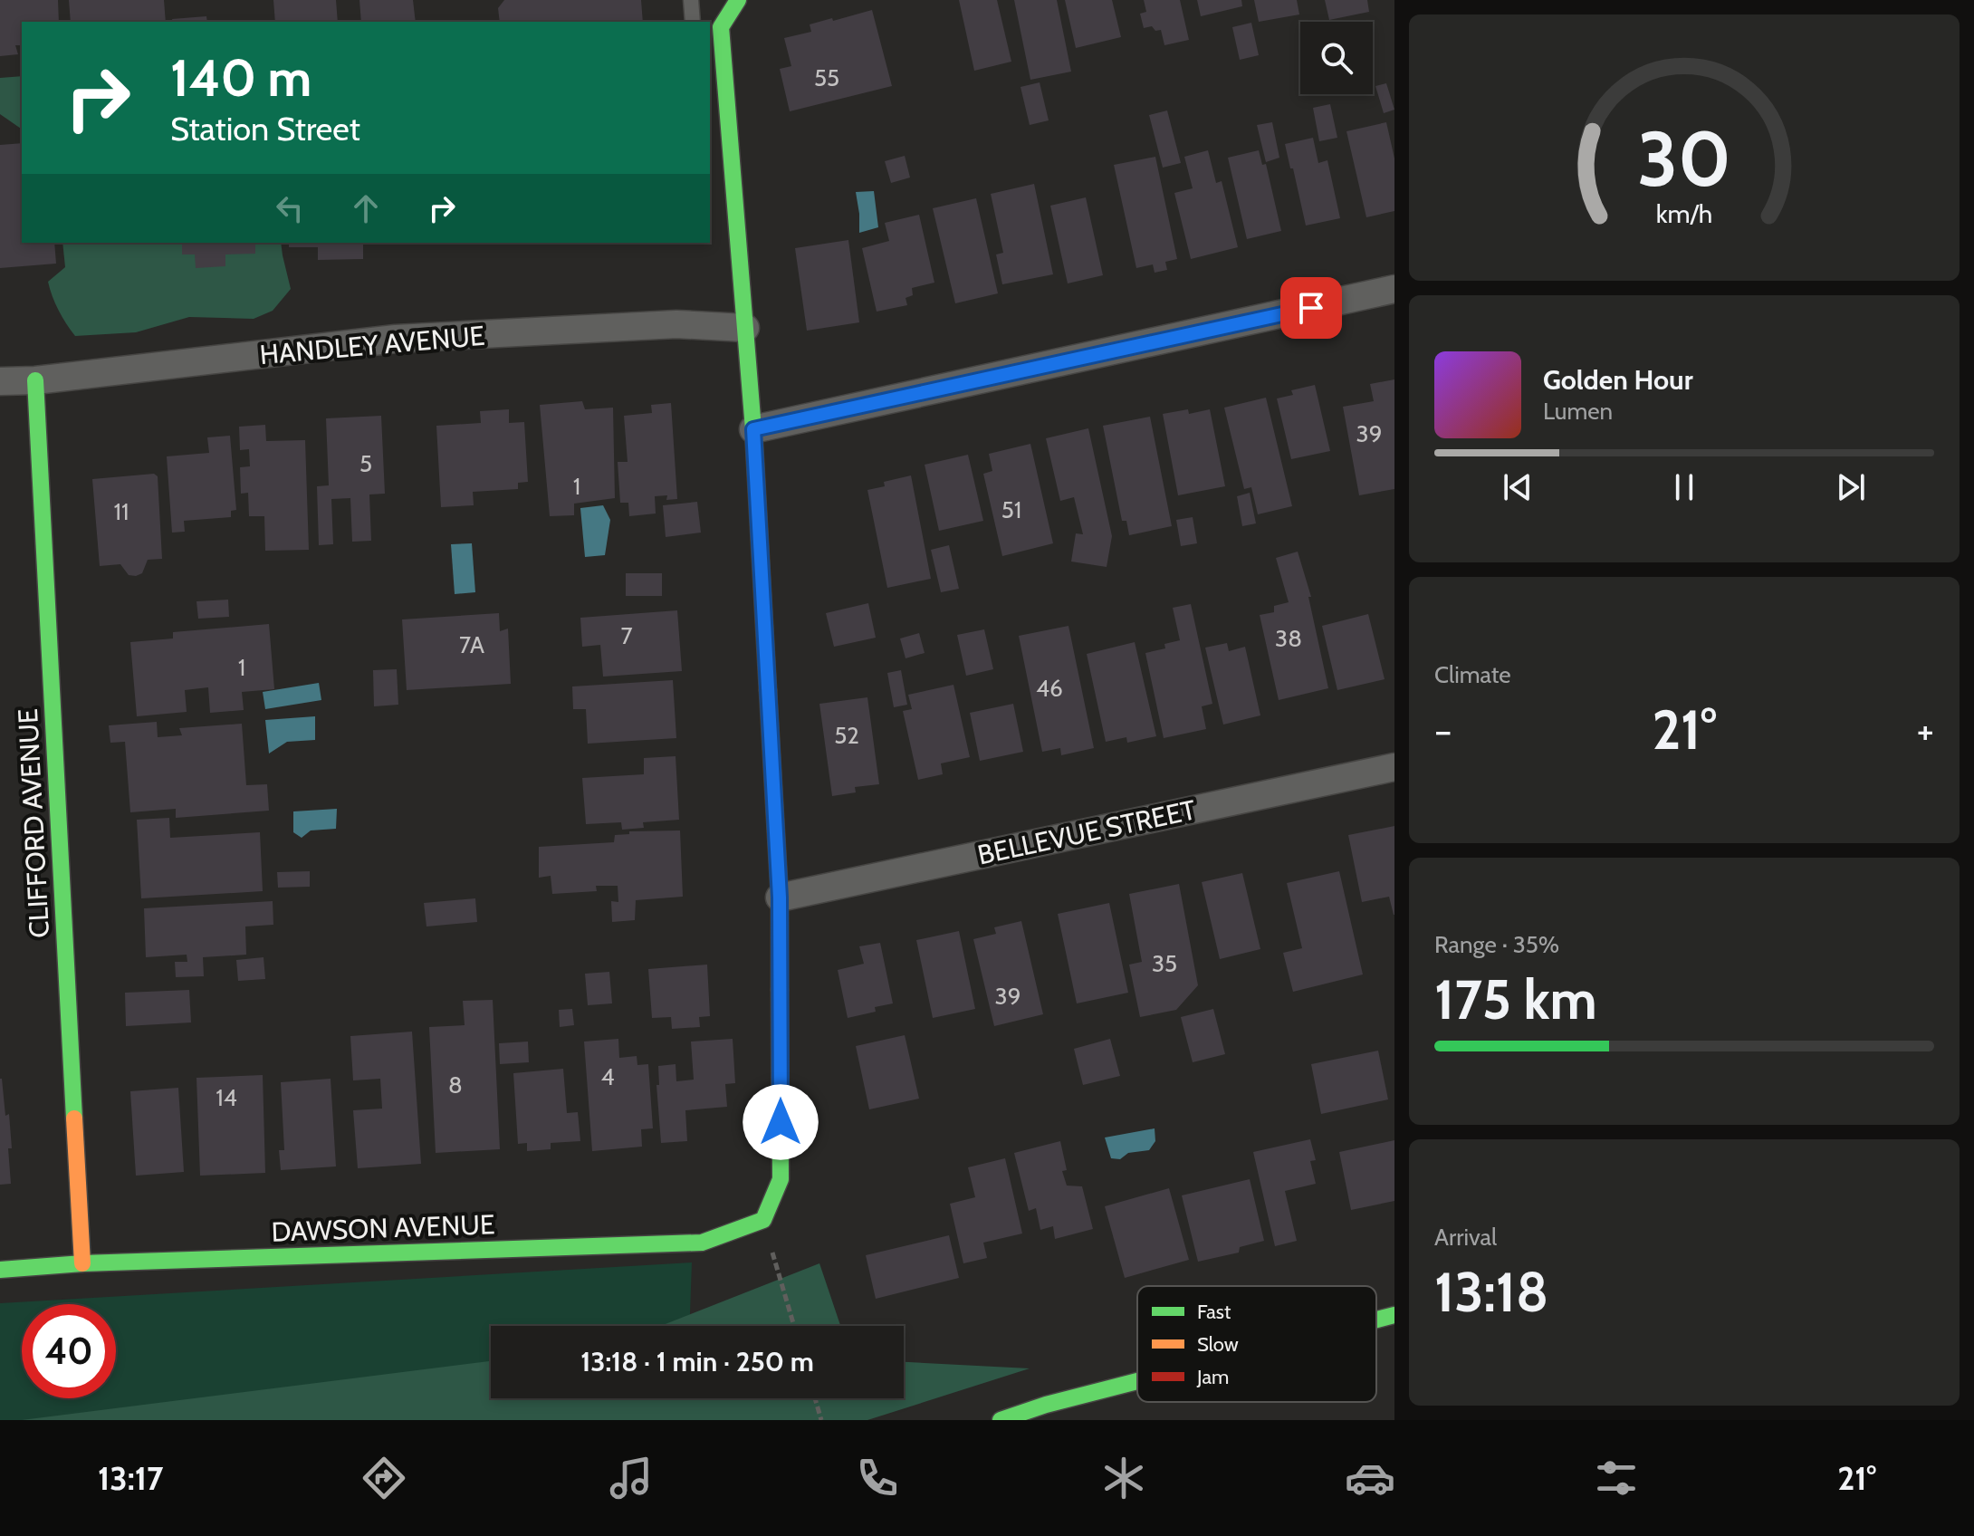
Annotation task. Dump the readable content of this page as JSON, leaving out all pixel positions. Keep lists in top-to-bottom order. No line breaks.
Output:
{"streets":{"street":["HANDLEY AVENUE","CLIFFORD AVENUE","BELLEVUE STREET","DAWSON AVENUE"]},"crossings":[["HANDLEY AVENUE","CLIFFORD AVENUE"],["CLIFFORD AVENUE","DAWSON AVENUE"]],"house_numbers":["55","39","5","1","51","11","7","38","7A","1","46","52","35","39","4","8","14"],"legend":["Fast","Slow","Jam"],"page":{"turn":["140 m","Station Street"],"song":["Golden Hour","Lumen"],"tile":["Climate",["Range · 35%","175 km"],["Arrival","13:18"]],"heat":["−","21°","+"],"limit":"40","trip":"13:18 · 1 min · 250 m","tabs":["13:17","21°"],"gauge":["30","km/h"]}}
